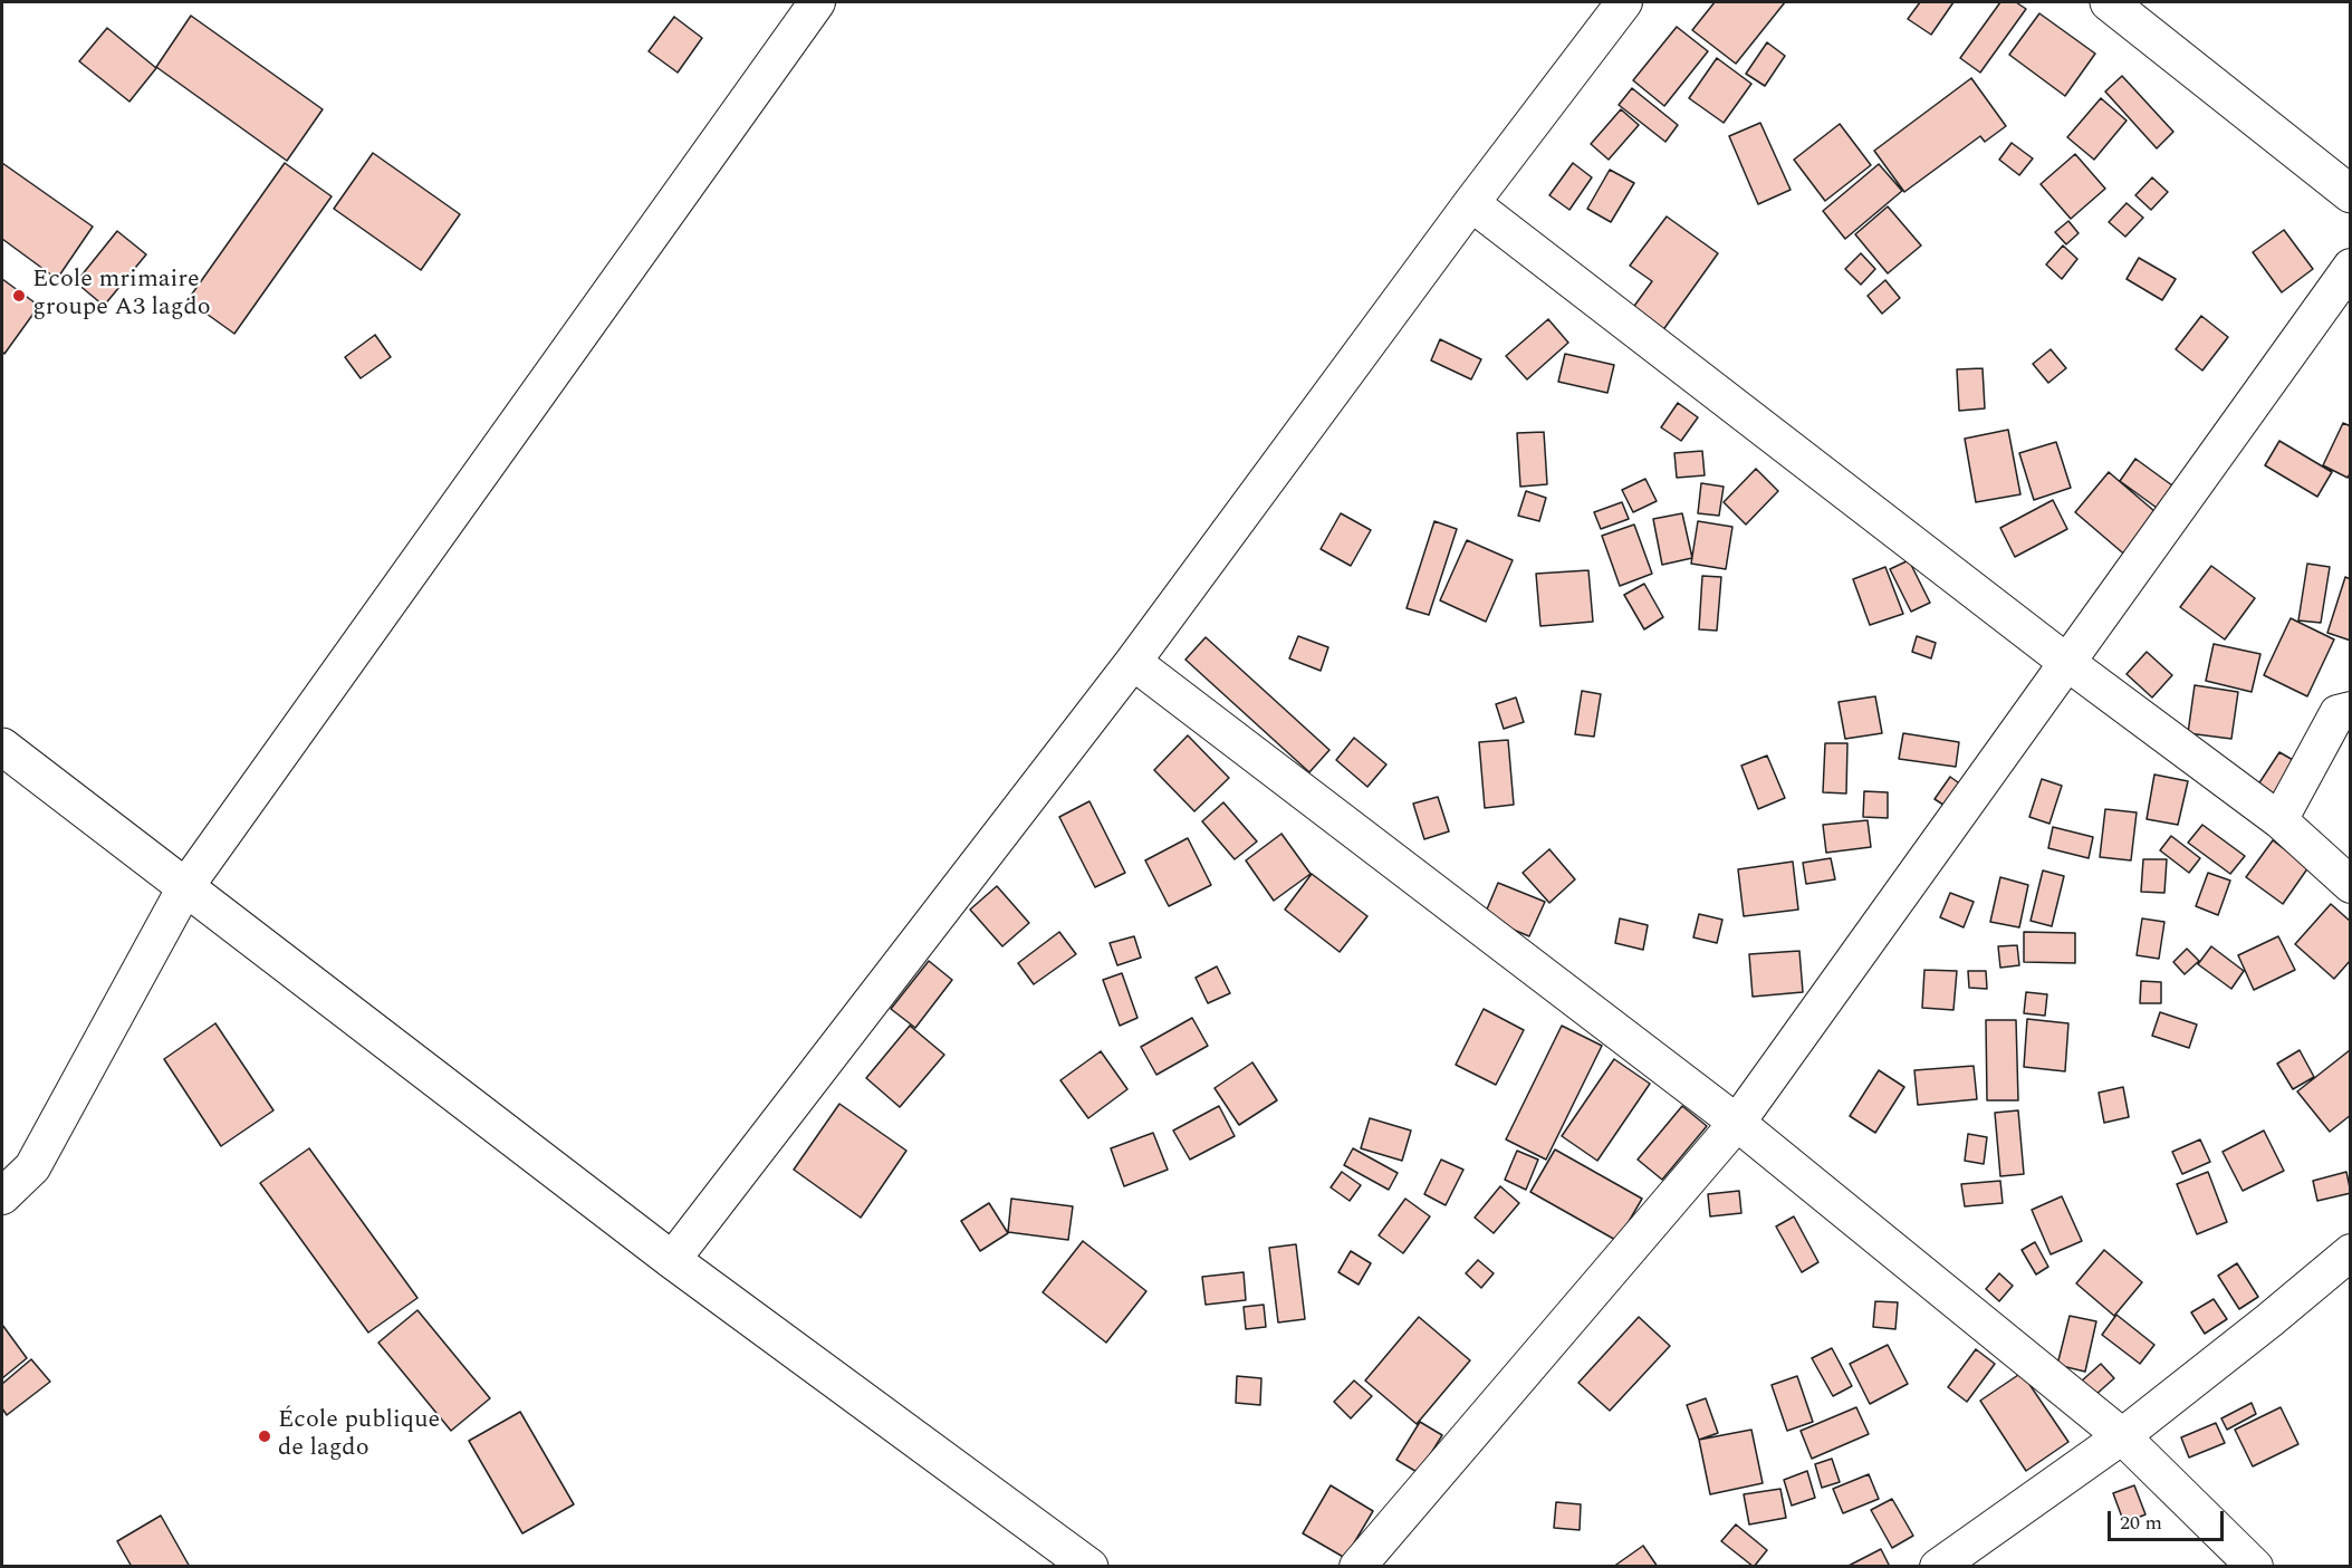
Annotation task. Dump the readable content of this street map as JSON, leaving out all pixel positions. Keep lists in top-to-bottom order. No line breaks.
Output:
{"places":["Ecole mrimaire groupe A3 lagdo","École publique de lagdo"],"scale_bar":"20 m"}
